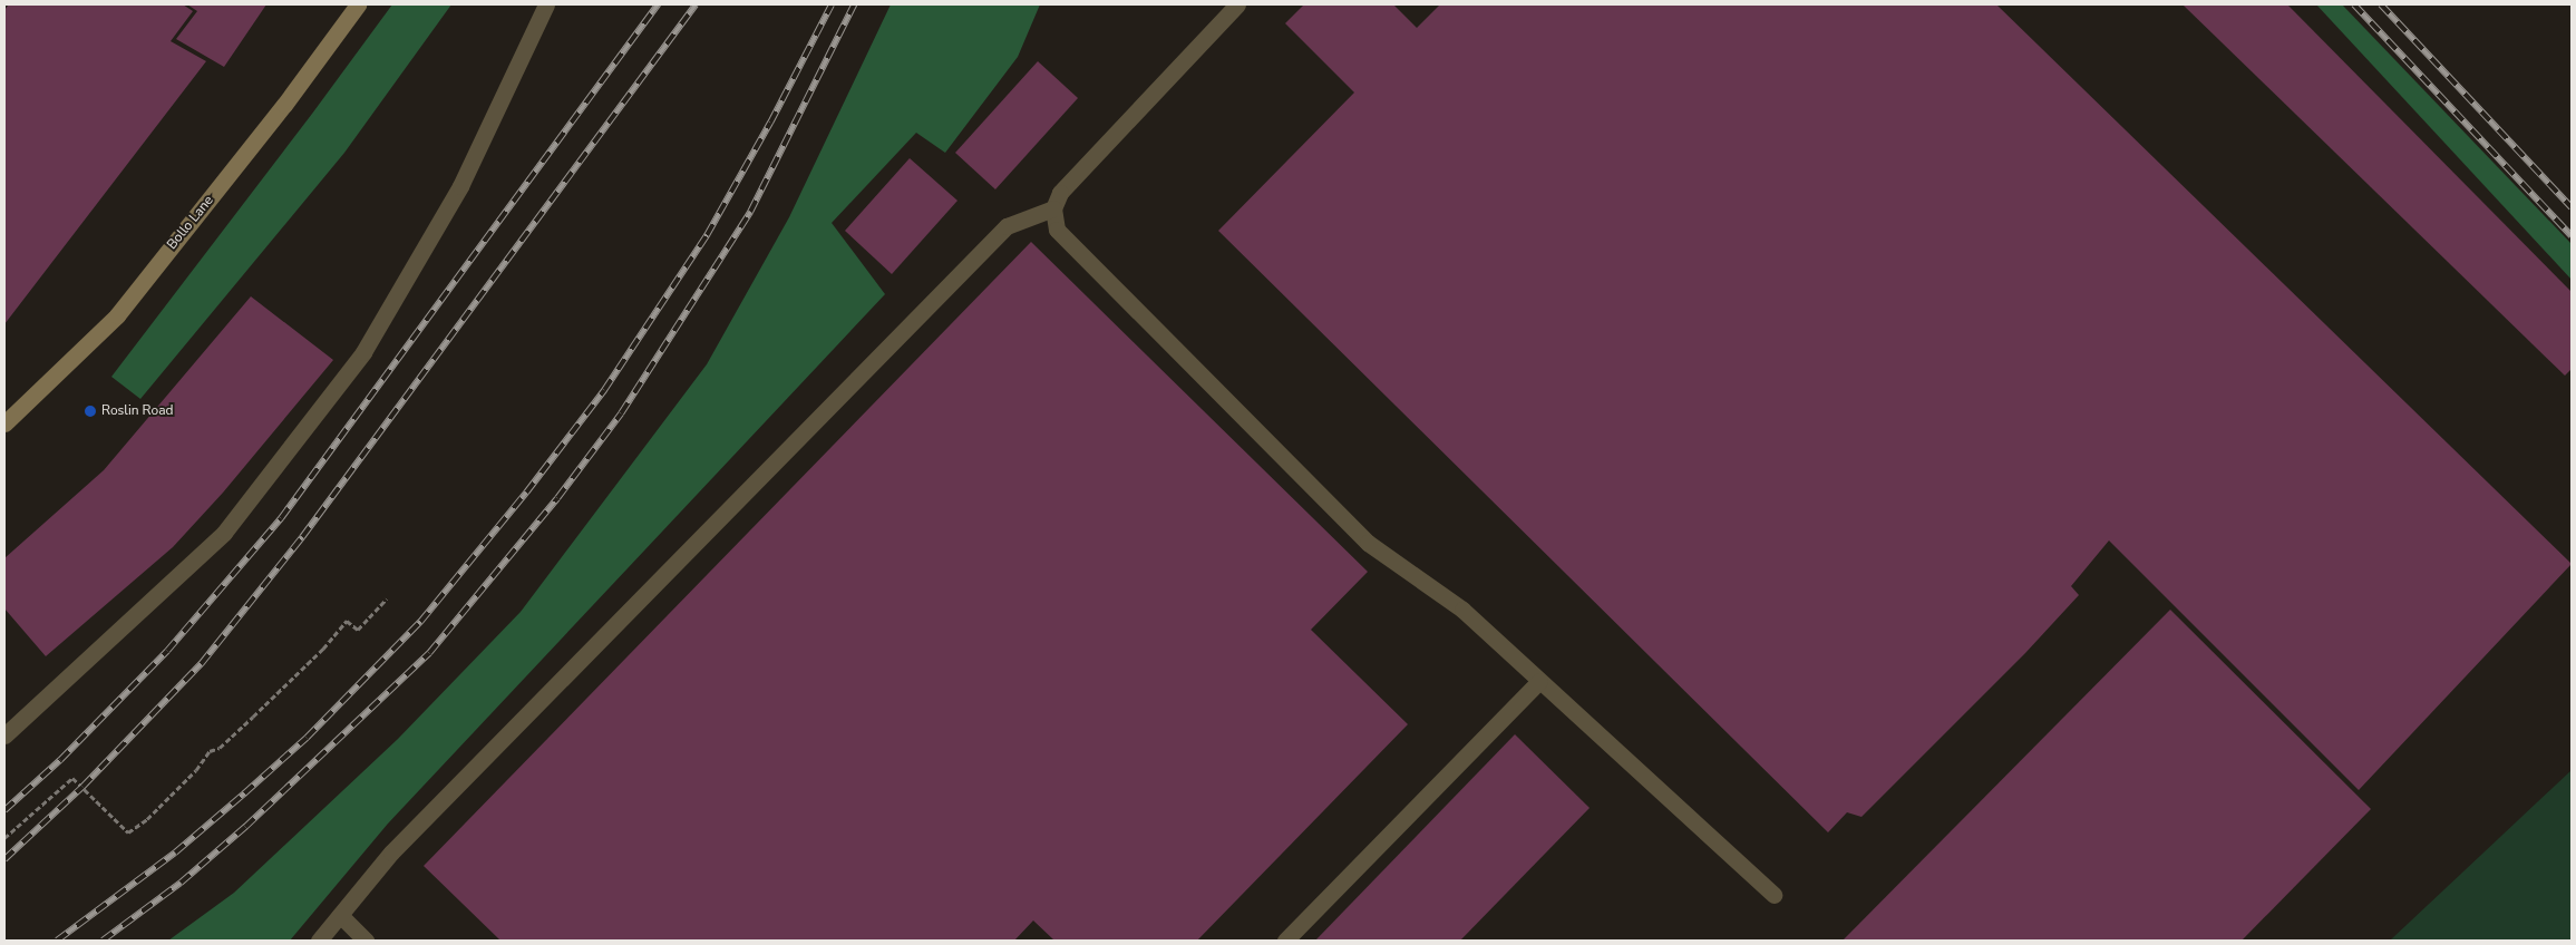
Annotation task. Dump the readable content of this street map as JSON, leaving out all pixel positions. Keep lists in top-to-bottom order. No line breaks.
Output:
{"streets":{"street":["Bollo Lane"]},"places":["Roslin Road"]}
